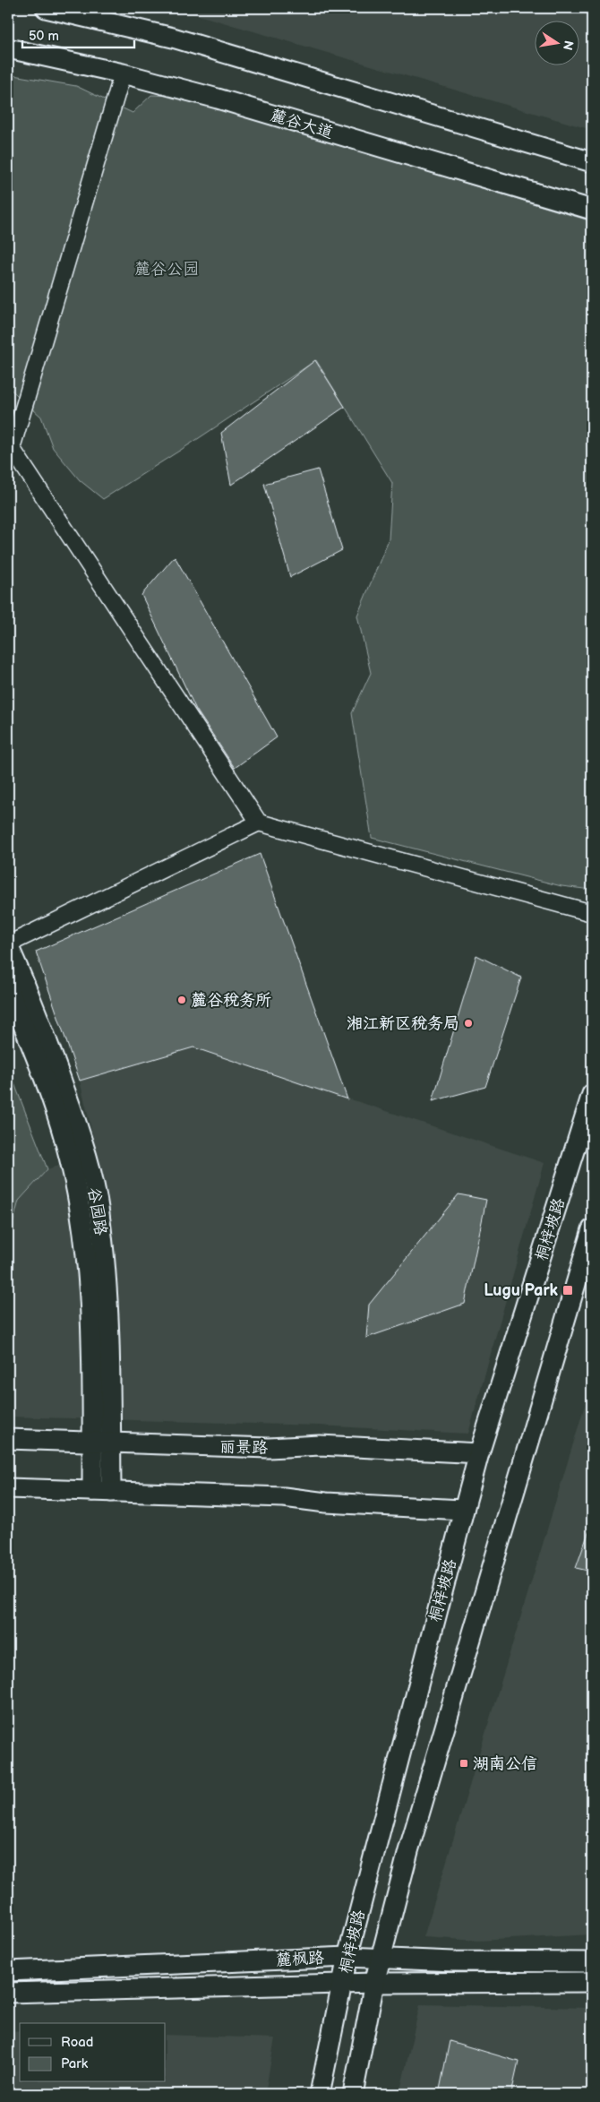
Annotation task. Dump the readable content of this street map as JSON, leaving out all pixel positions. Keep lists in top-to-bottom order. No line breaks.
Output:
{"streets":{"main road":["麓谷大道","谷园路","桐梓坡路","丽景路","麓枫路"]},"crossings":[["谷园路","丽景路"],["桐梓坡路","丽景路"],["桐梓坡路","麓枫路"]],"parks":["麓谷公园"],"places":{"other":["麓谷税务所","湘江新区税务局"],"transit":["Lugu Park","湖南公信"]},"legend":["Road","Park"],"scale_bar":"50 m","north":"right"}
